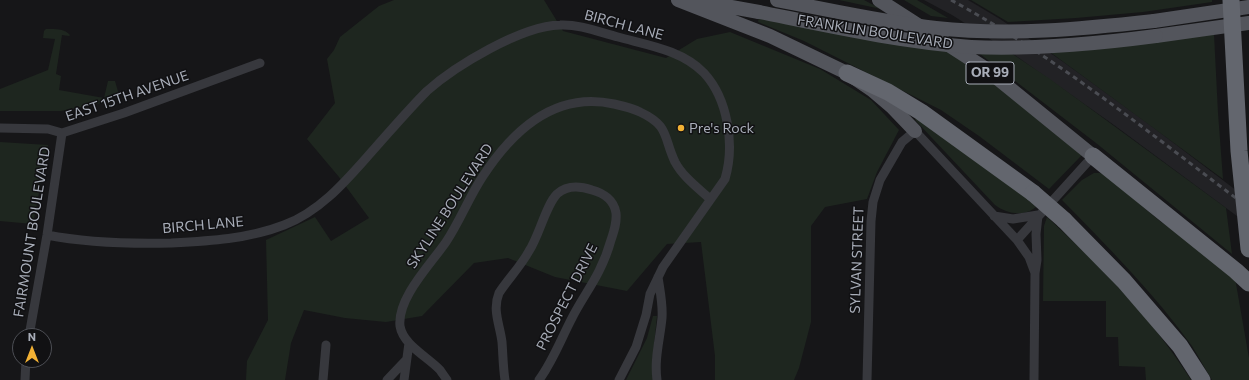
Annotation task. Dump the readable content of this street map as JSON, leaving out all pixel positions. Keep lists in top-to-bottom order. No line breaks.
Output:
{"streets":{"highway":["OR 99"],"main road":["FRANKLIN BOULEVARD"],"street":["BIRCH LANE","EAST 15TH AVENUE","SKYLINE BOULEVARD","FAIRMOUNT BOULEVARD","SYLVAN STREET","PROSPECT DRIVE"]},"crossings":[["BIRCH LANE","SKYLINE BOULEVARD"],["BIRCH LANE","FAIRMOUNT BOULEVARD"],["EAST 15TH AVENUE","FAIRMOUNT BOULEVARD"]],"places":["Pre's Rock"],"north":"top"}
